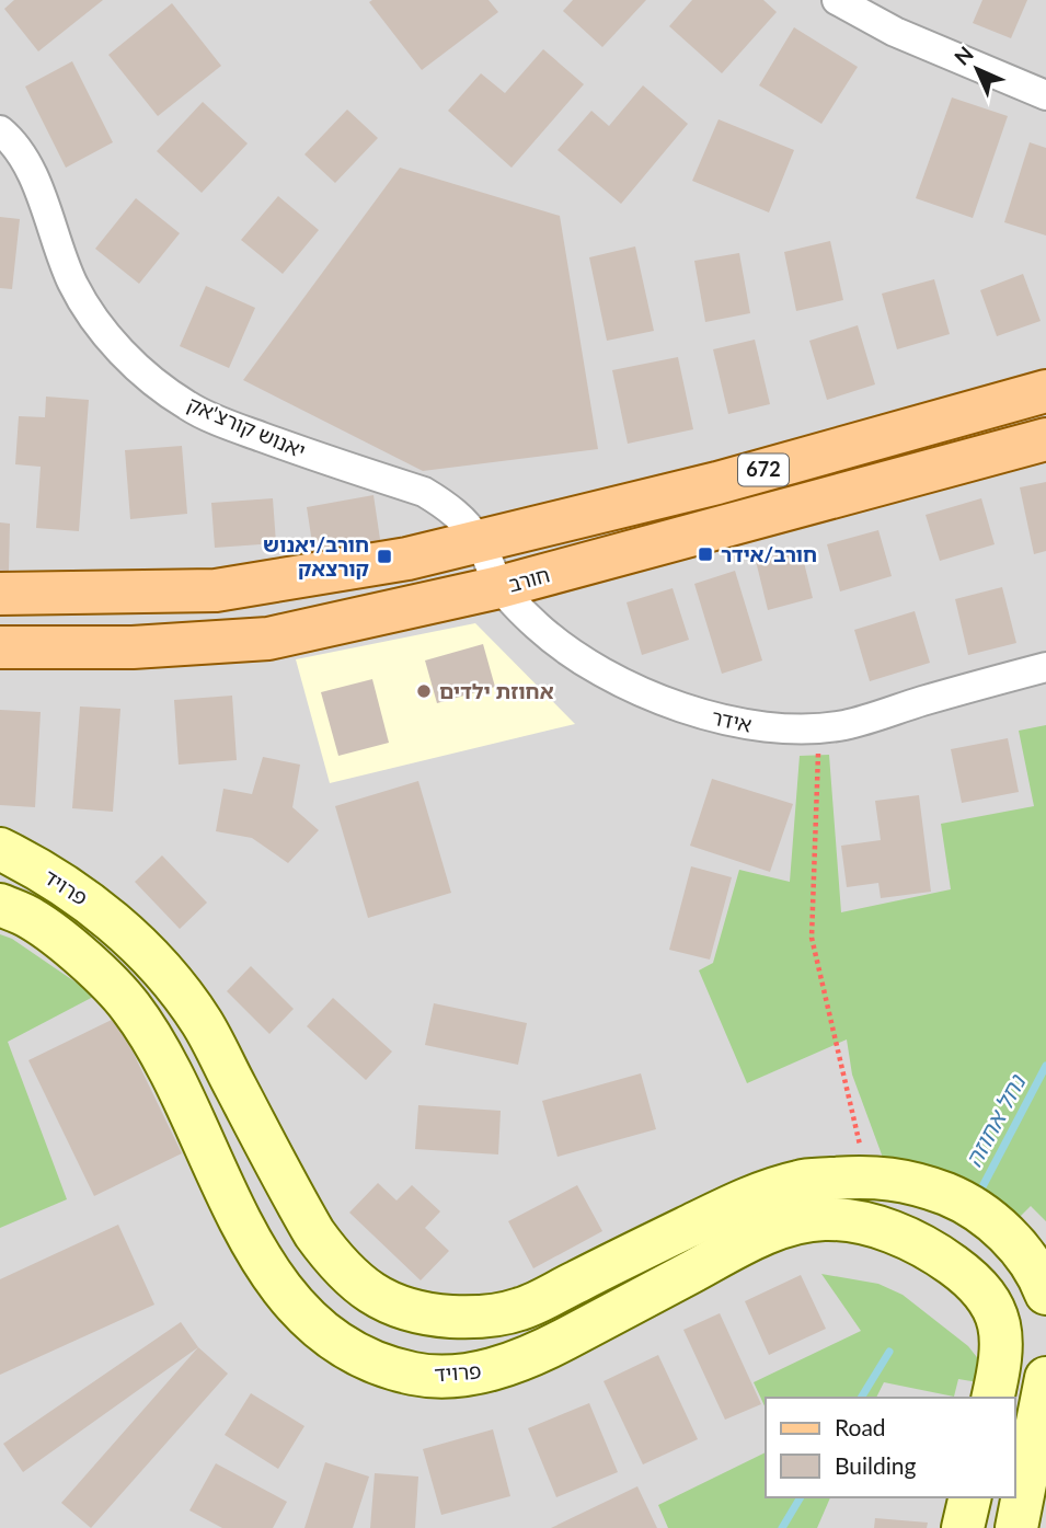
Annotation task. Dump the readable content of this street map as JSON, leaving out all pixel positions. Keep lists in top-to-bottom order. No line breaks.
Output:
{"streets":{"main road":["672","חורב","פרויד"],"street":["יאנוש קורצ'אק","אידר"]},"crossings":[["יאנוש קורצ'אק","672"],["יאנוש קורצ'אק","אידר"],["672","אידר"],["חורב","אידר"]],"water":["נחל אחוזה"],"places":{"transit":["חורב/אידר","חורב/יאנוש קורצאק"],"other":["אחוזת ילדים"]},"legend":["Road","Building"],"north":"top left"}
